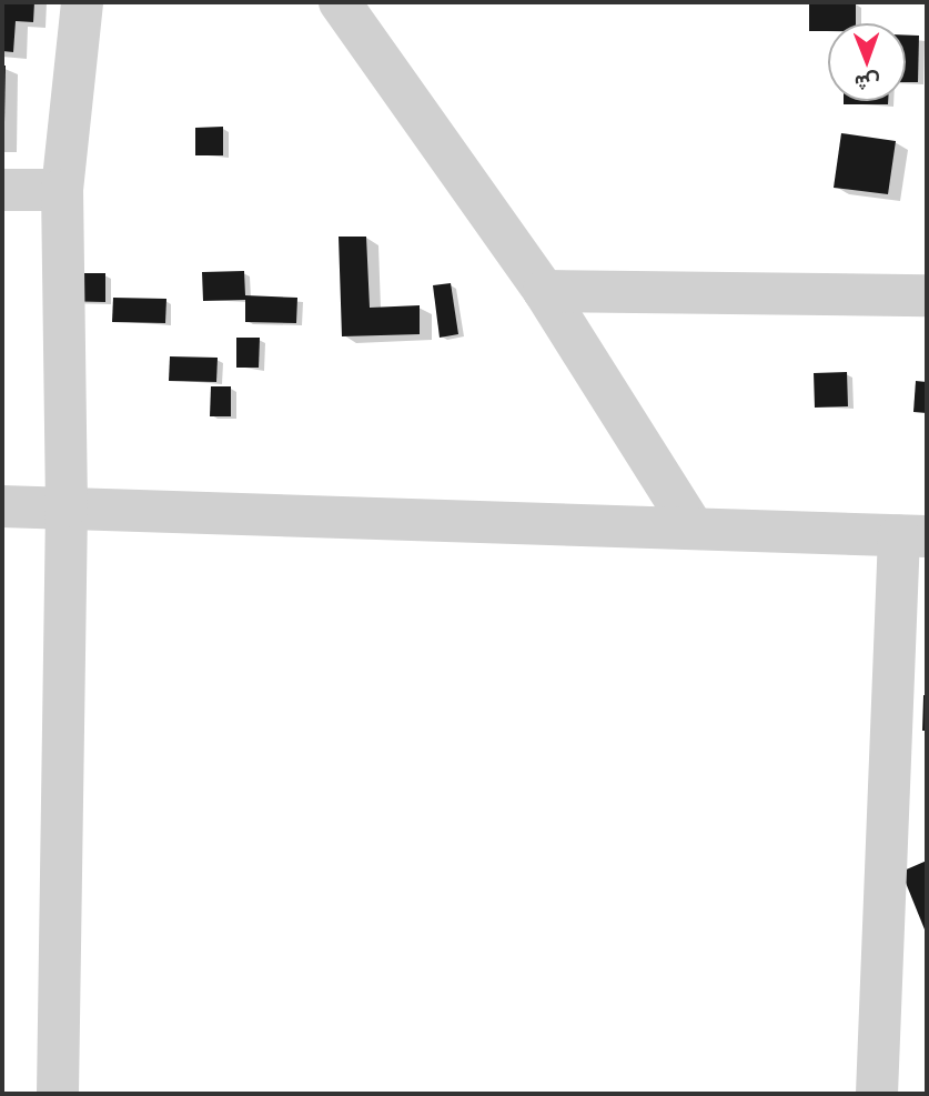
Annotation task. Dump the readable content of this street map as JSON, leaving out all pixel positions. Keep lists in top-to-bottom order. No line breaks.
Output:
{"north":"bottom"}
